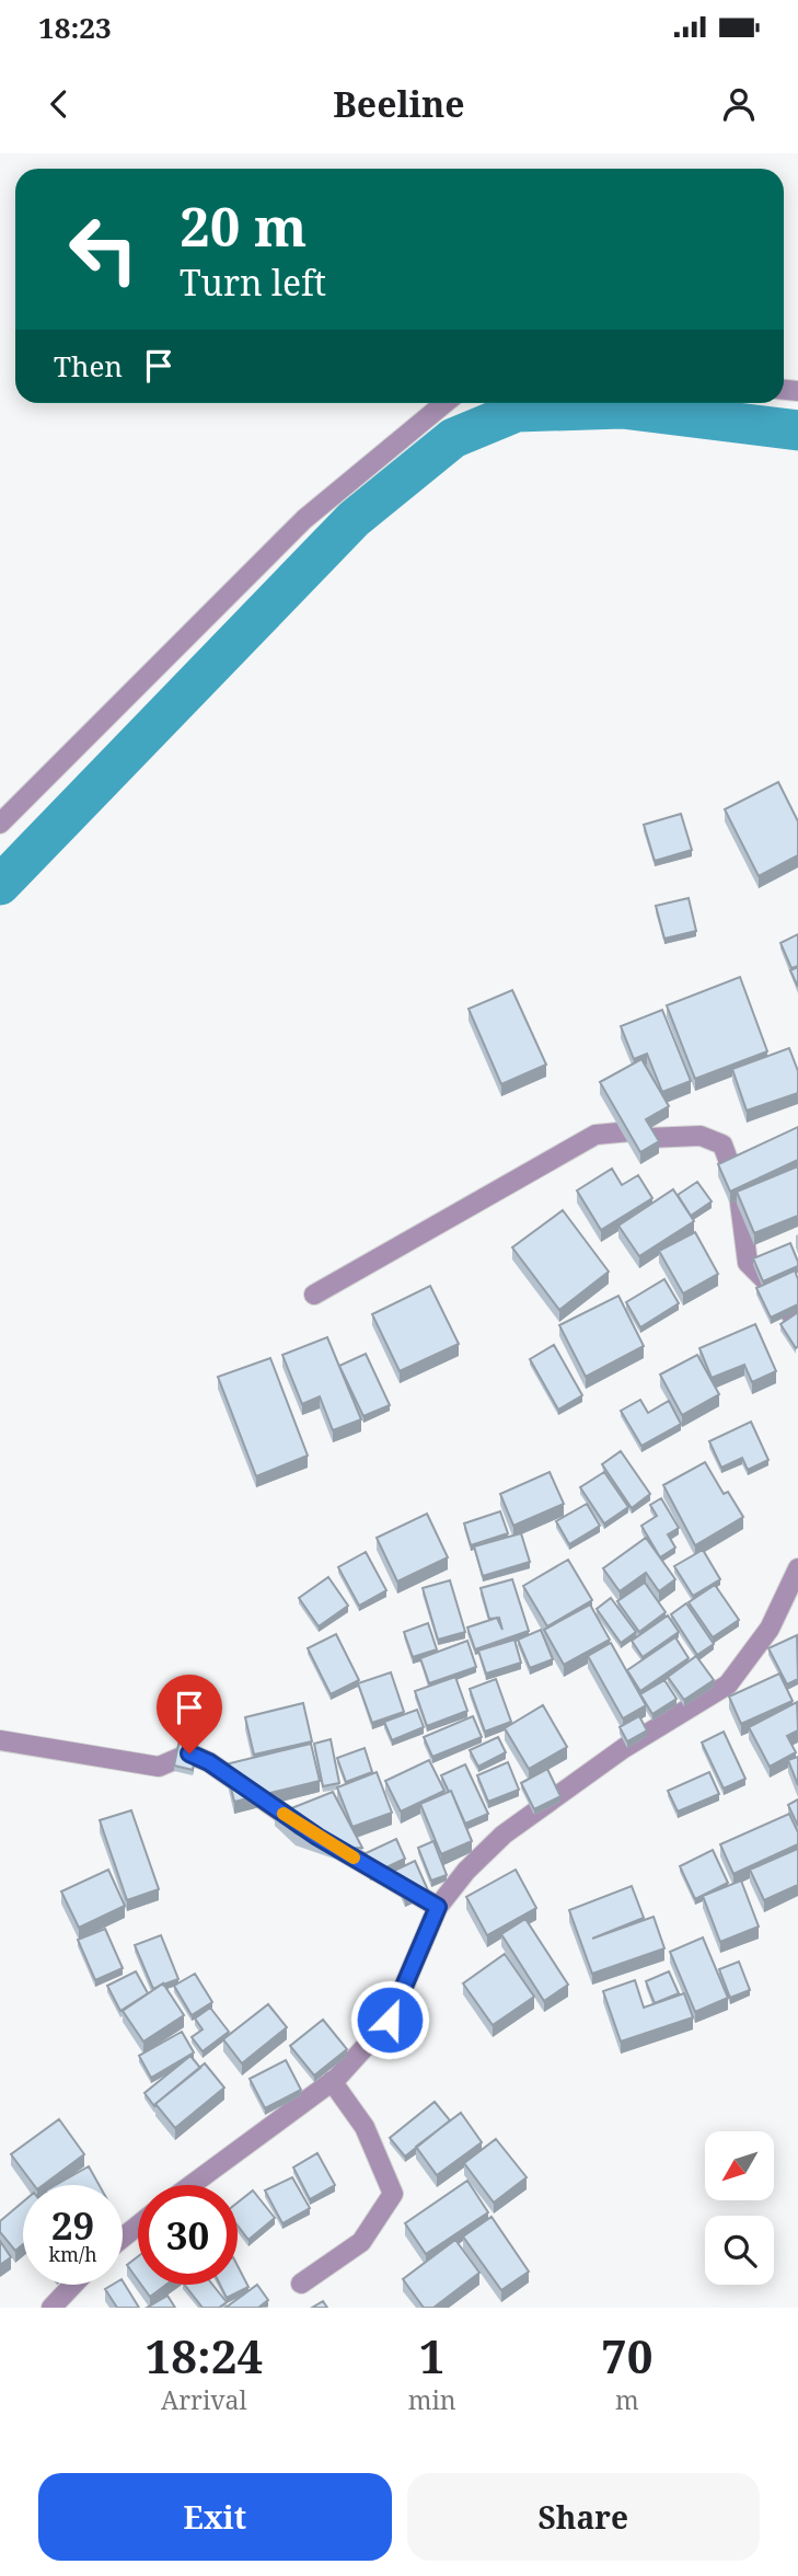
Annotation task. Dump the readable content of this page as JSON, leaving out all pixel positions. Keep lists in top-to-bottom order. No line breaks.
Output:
{"north":"bottom left","page":{"status":"18:23","header":"Beeline","turn":["20 m","Turn left"],"then":"Then","speed":"29 km/h","limit":"30","eta":["18:24","Arrival","1","min","70","m"],"buttons":["Exit","Share"]}}
